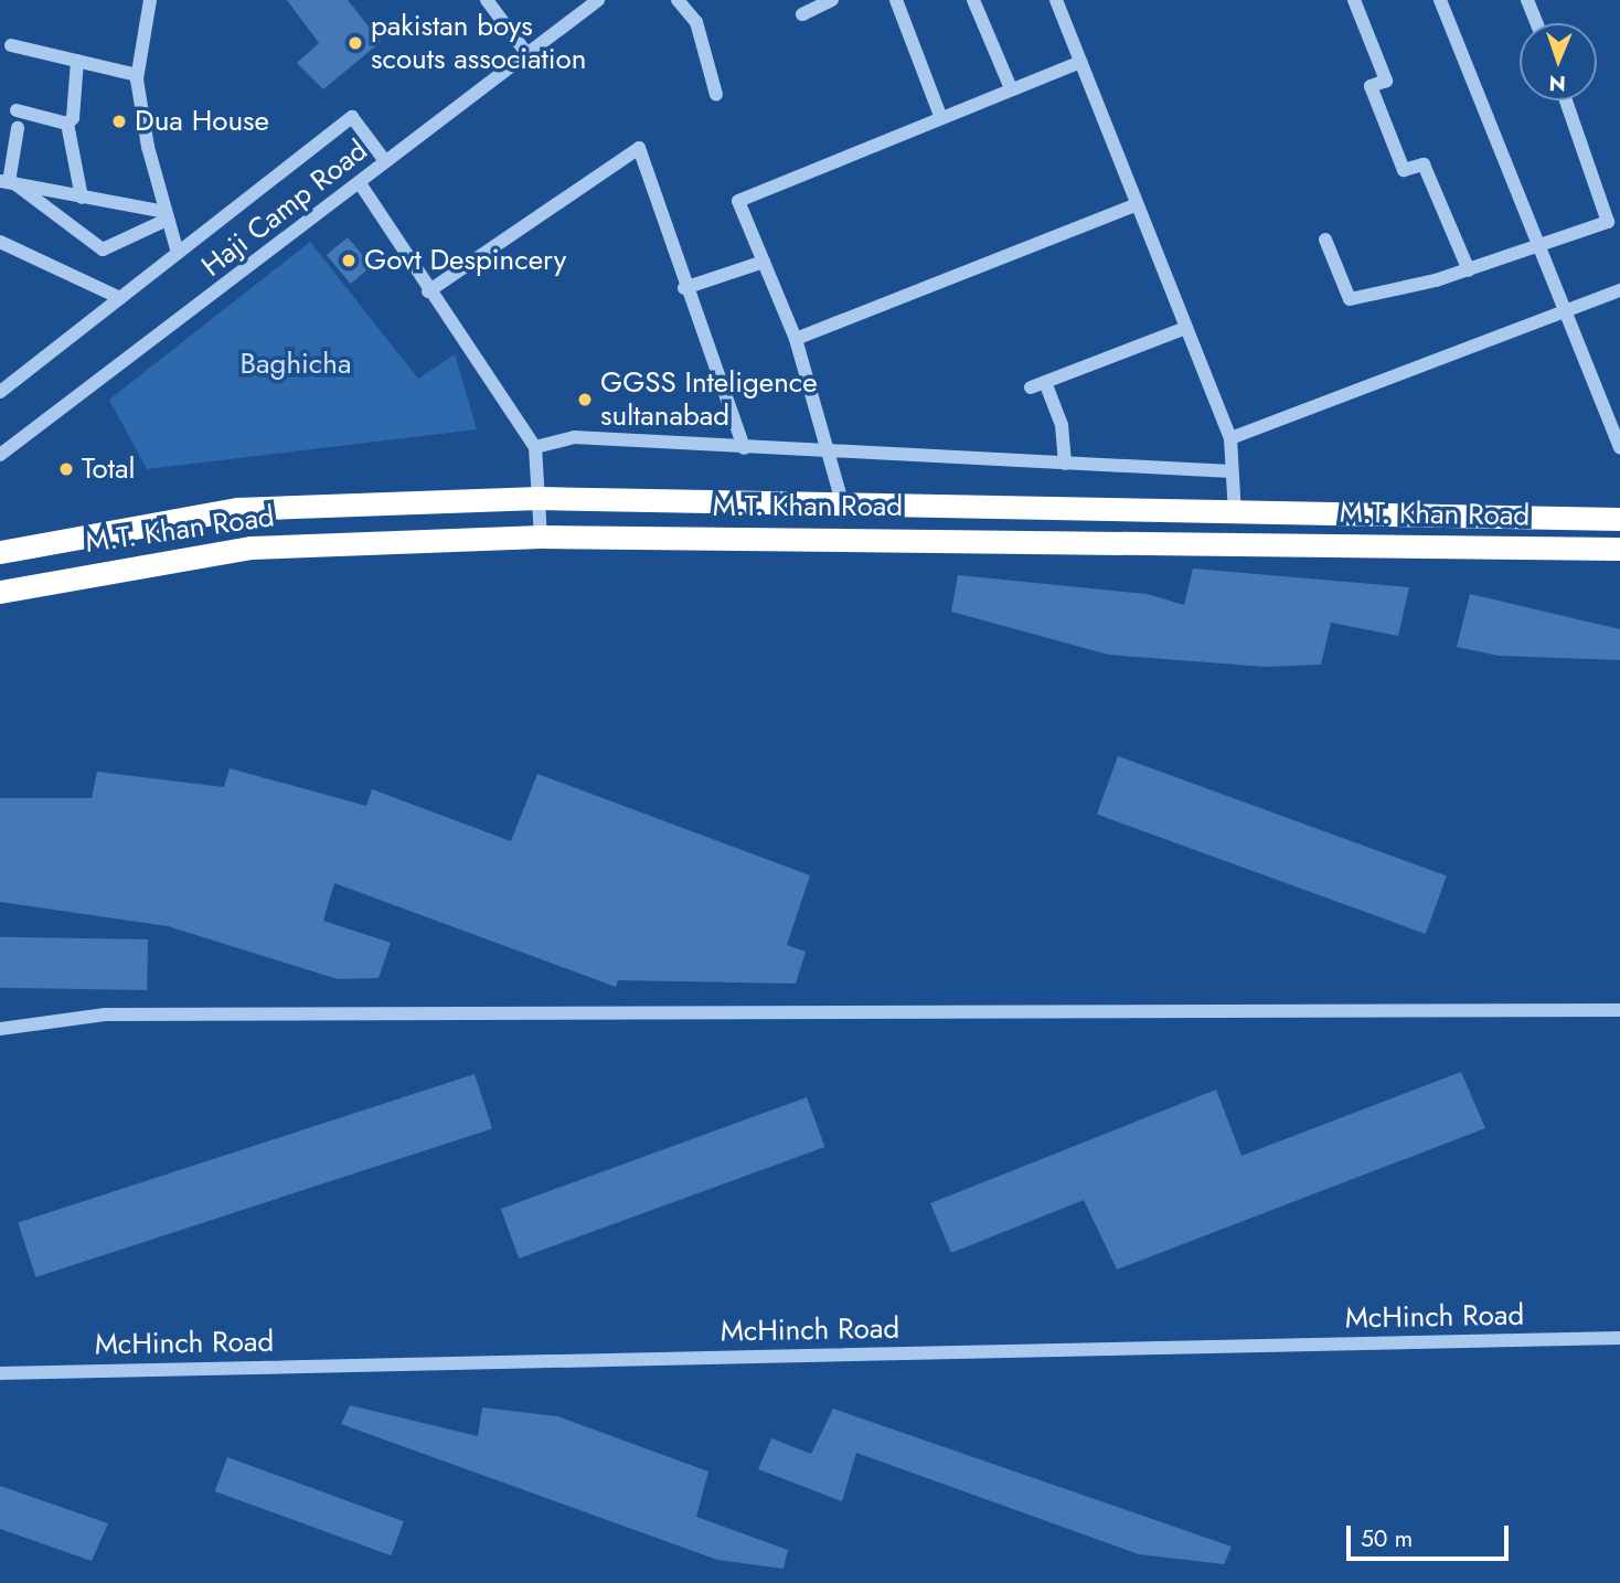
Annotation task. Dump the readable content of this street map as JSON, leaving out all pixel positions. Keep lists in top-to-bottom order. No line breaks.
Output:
{"streets":{"highway":["M.T. Khan Road"],"street":["Haji Camp Road","McHinch Road"]},"parks":["Baghicha"],"places":["pakistan boys scouts association","Dua House","Govt Despincery","GGSS Inteligence sultanabad","Total"],"scale_bar":"50 m","north":"bottom"}
